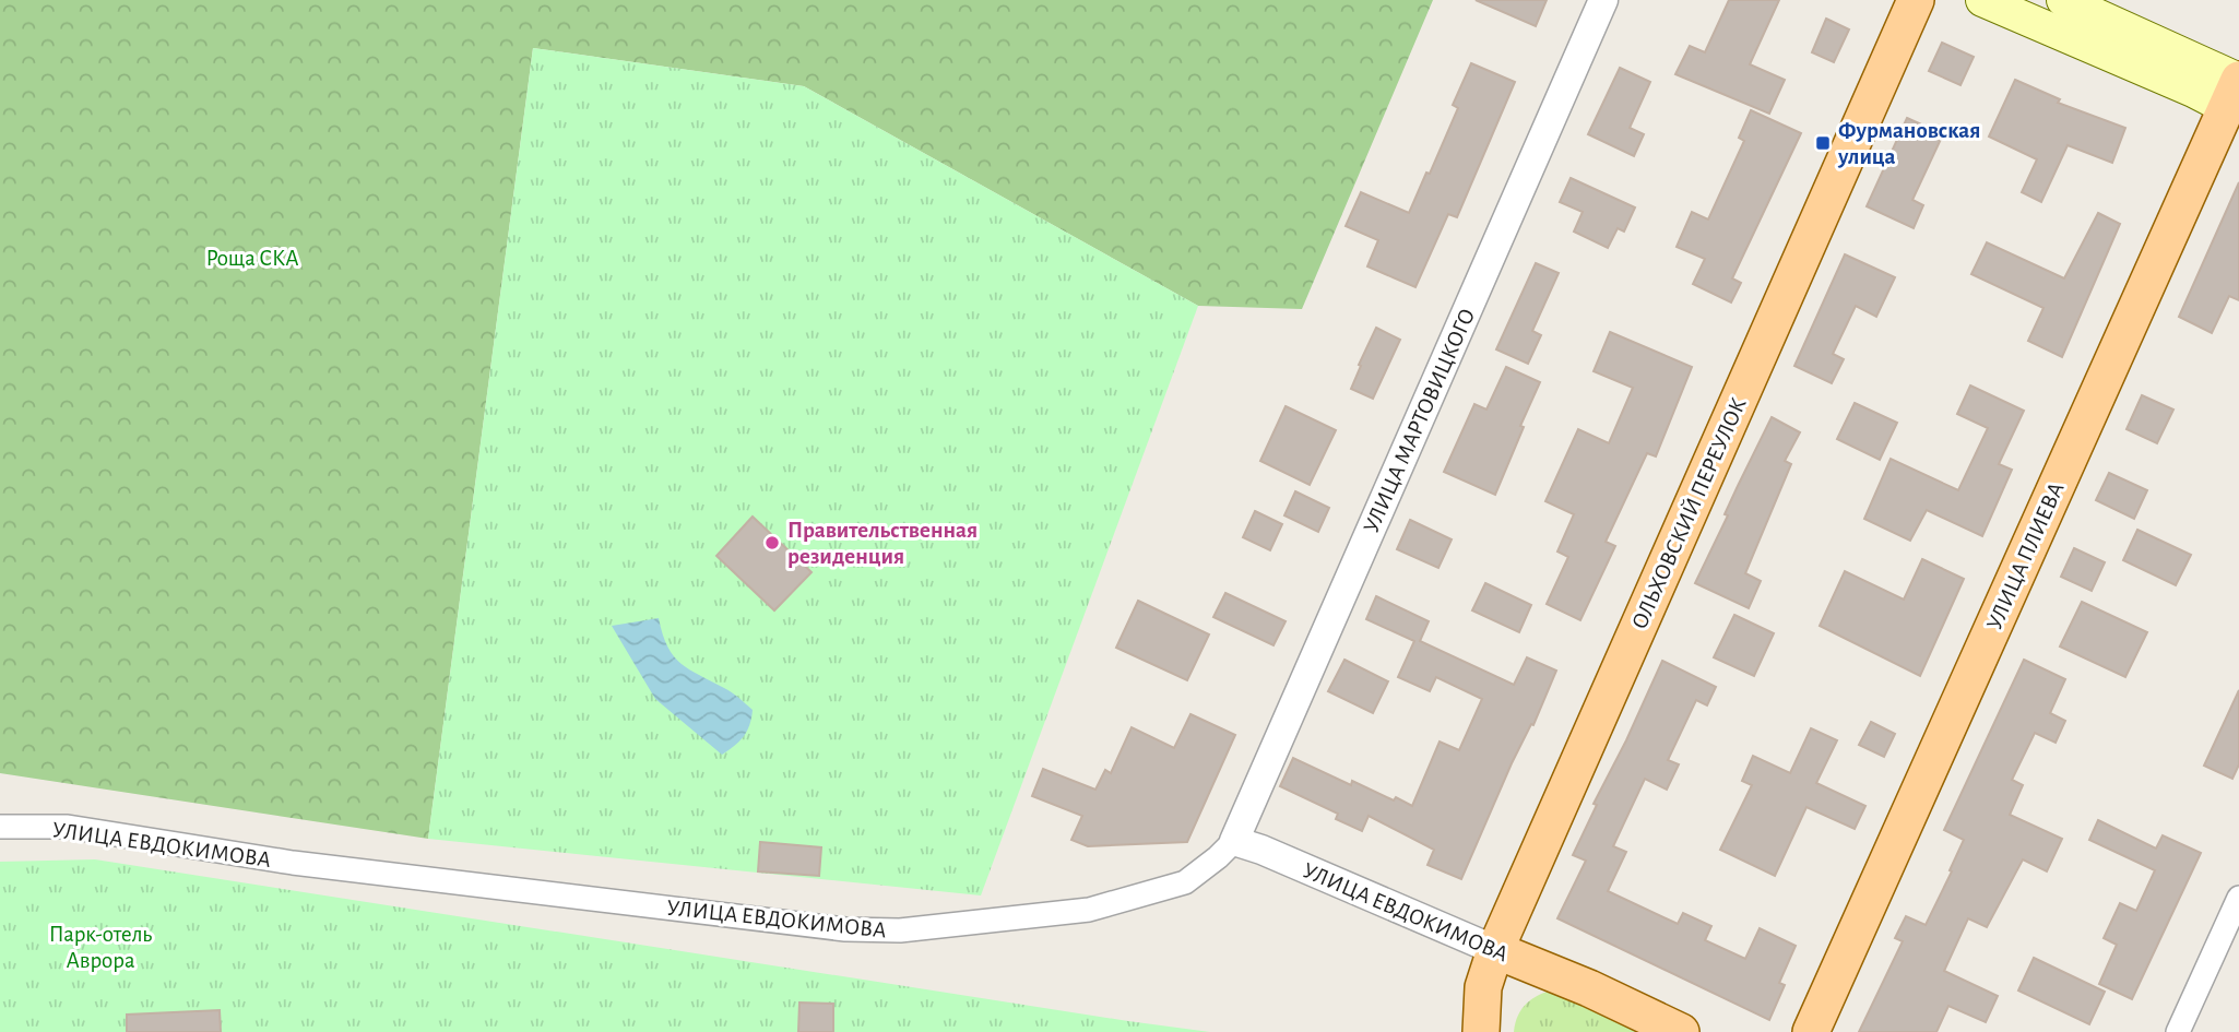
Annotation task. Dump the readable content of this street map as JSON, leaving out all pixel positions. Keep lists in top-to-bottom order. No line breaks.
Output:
{"streets":{"main road":["ОЛЬХОВСКИЙ ПЕРЕУЛОК","УЛИЦА ПЛИЕВА","УЛИЦА ЕВДОКИМОВА"],"street":["УЛИЦА МАРТОВИЦКОГО"]},"crossings":[["УЛИЦА МАРТОВИЦКОГО","УЛИЦА ЕВДОКИМОВА"],["ОЛЬХОВСКИЙ ПЕРЕУЛОК","УЛИЦА ЕВДОКИМОВА"]],"parks":["Роща СКА","Парк-отель Аврора"],"places":{"transit":["Фурмановская улица"],"other":["Правительственная резиденция"]}}
